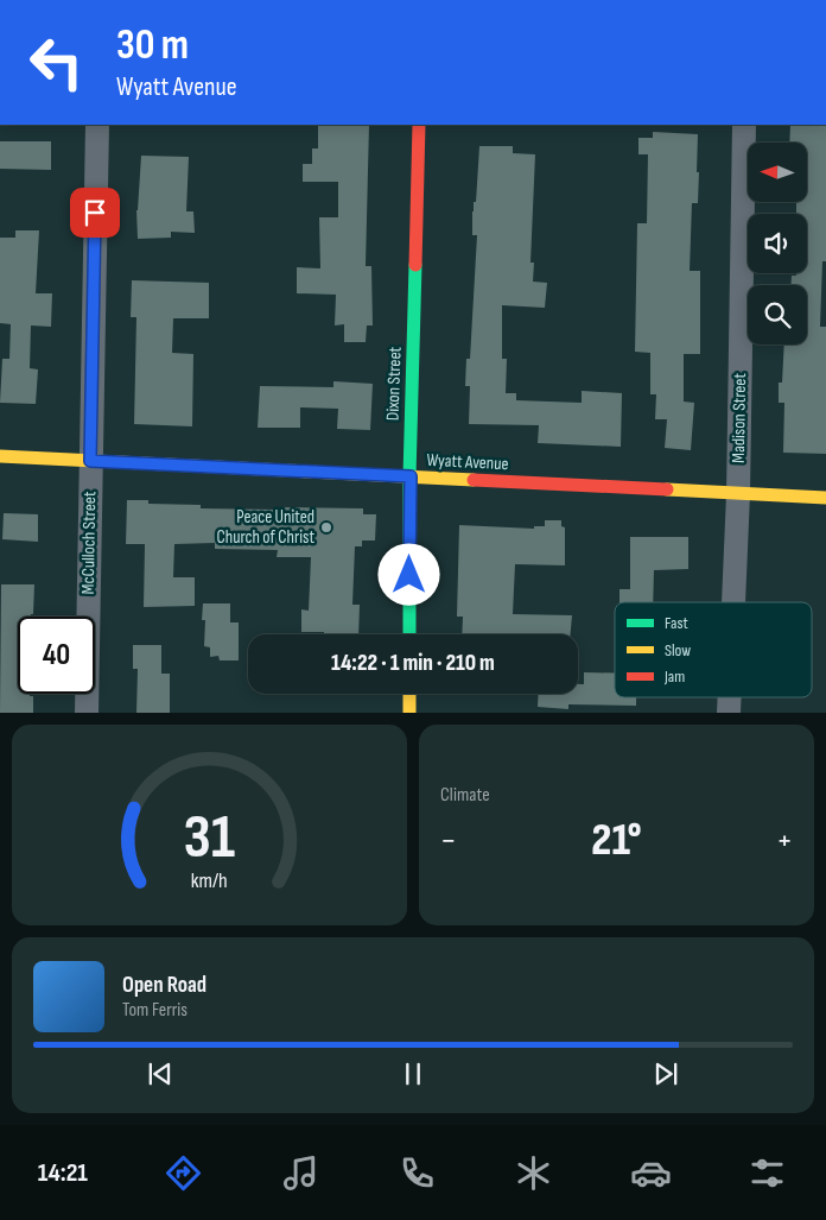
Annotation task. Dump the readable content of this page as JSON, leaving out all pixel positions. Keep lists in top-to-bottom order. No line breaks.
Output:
{"streets":{"street":["Dixon Street","Madison Street","Wyatt Avenue","McCulloch Street"]},"crossings":[["Dixon Street","Wyatt Avenue"],["Madison Street","Wyatt Avenue"],["Wyatt Avenue","McCulloch Street"]],"places":["Peace United Church of Christ"],"legend":["Fast","Slow","Jam"],"north":"left","page":{"turn":["30 m","Wyatt Avenue"],"limit":"40","trip":"14:22 · 1 min · 210 m","tile":"Climate","heat":["−","21°","+"],"song":["Open Road","Tom Ferris"],"tabs":"14:21","gauge":["31","km/h"]}}
